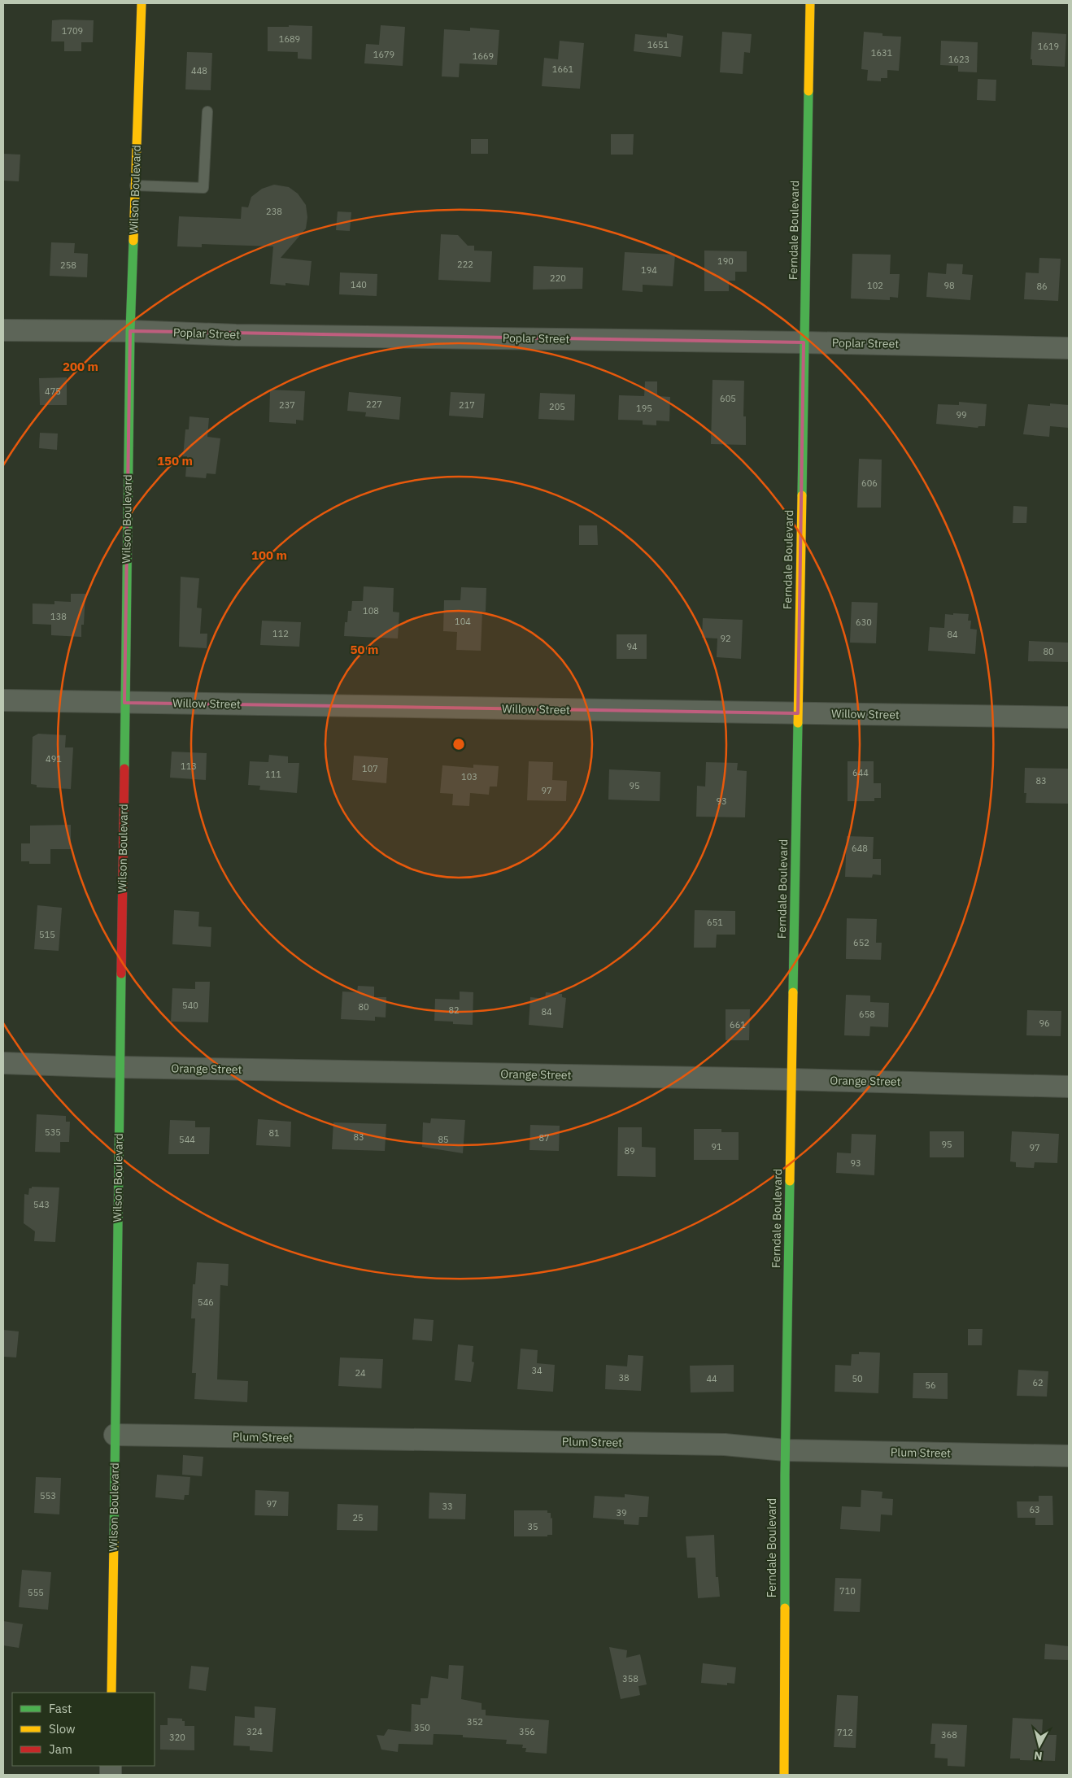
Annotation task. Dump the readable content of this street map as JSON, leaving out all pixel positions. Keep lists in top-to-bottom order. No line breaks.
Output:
{"streets":{"street":["Wilson Boulevard","Ferndale Boulevard","Poplar Street","Willow Street","Orange Street","Plum Street"]},"crossings":[["Wilson Boulevard","Poplar Street"],["Wilson Boulevard","Willow Street"],["Wilson Boulevard","Orange Street"],["Wilson Boulevard","Plum Street"],["Ferndale Boulevard","Poplar Street"],["Ferndale Boulevard","Willow Street"],["Ferndale Boulevard","Orange Street"],["Ferndale Boulevard","Plum Street"]],"house_numbers":["1709","1689","1651","1619","1631","1679","1669","1623","1661","448","238","190","222","258","194","220","140","102","98","86","475","605","227","237","217","205","195","99","606","108","138","104","630","112","84","92","94","80","491","113","107","644","111","103","83","95","97","93","648","651","515","652","540","80","82","84","658","96","661","535","81","83","87","544","85","95","91","97","89","93","543","546","34","24","38","44","50","62","56","553","97","33","63","39","25","35","710","555","358","352","350","324","356","712","368","320"],"legend":["Fast","Slow","Jam"],"north":"bottom","rings":["200 m","150 m","100 m","50 m"]}
